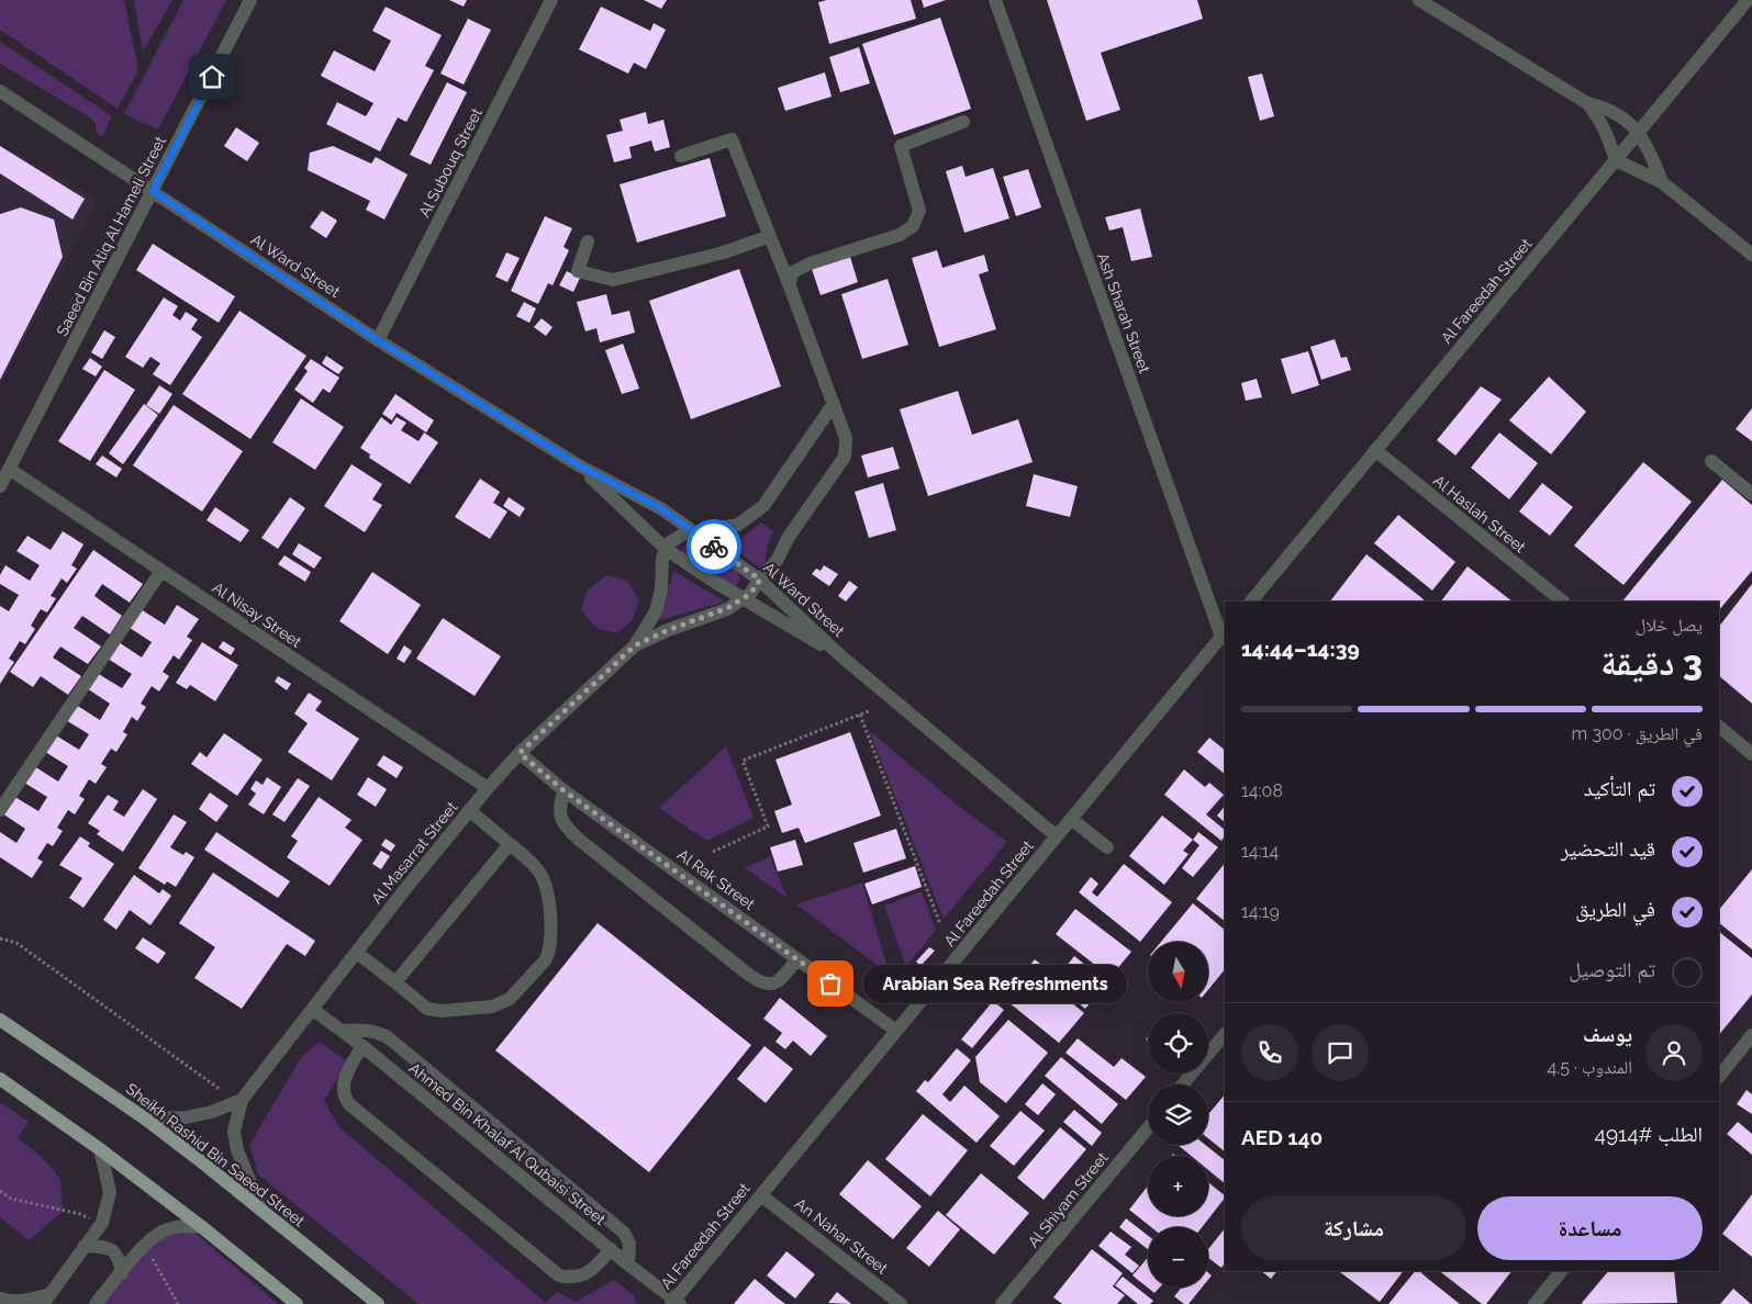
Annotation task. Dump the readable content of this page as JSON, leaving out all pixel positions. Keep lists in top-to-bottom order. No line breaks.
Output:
{"streets":{"main road":["Sheikh Rashid Bin Saeed Street"],"street":["Al Subouq Street","Saeed Bin Atiq Al Hameli Street","Al Ward Street","Al Fareedah Street","Ash Sharah Street","Al Haslah Street","Al Nisay Street","Al Masarrat Street","Al Rak Street","Ahmed Bin Khalaf Al Qubaisi Street","Al Shiyam Street","An Nahar Street"]},"crossings":[["Al Subouq Street","Al Ward Street"],["Saeed Bin Atiq Al Hameli Street","Al Ward Street"],["Saeed Bin Atiq Al Hameli Street","Al Nisay Street"],["Al Ward Street","Al Fareedah Street"],["Al Ward Street","Al Masarrat Street"],["Al Fareedah Street","Ash Sharah Street"],["Al Fareedah Street","Al Haslah Street"],["Al Fareedah Street","Al Rak Street"],["Al Fareedah Street","Ahmed Bin Khalaf Al Qubaisi Street"],["Al Fareedah Street","An Nahar Street"],["Al Nisay Street","Al Masarrat Street"],["Al Masarrat Street","Al Rak Street"],["Al Masarrat Street","Ahmed Bin Khalaf Al Qubaisi Street"],["Al Masarrat Street","Sheikh Rashid Bin Saeed Street"]],"places":["Arabian Sea Refreshments"],"north":"bottom","page":{"heading":["3 دقيقة","يصل خلال","14:39–14:44"],"panel":["يوسف","المندوب · 4.5","الطلب #4914","AED 140"],"bar":"في الطريق · 300 m","list":[["تم التأكيد","14:08"],["قيد التحضير","14:14"],["في الطريق","14:19"],"تم التوصيل"],"map_buttons":["+","−"],"bubble":"Arabian Sea Refreshments","buttons":["مساعدة","مشاركة"]}}
